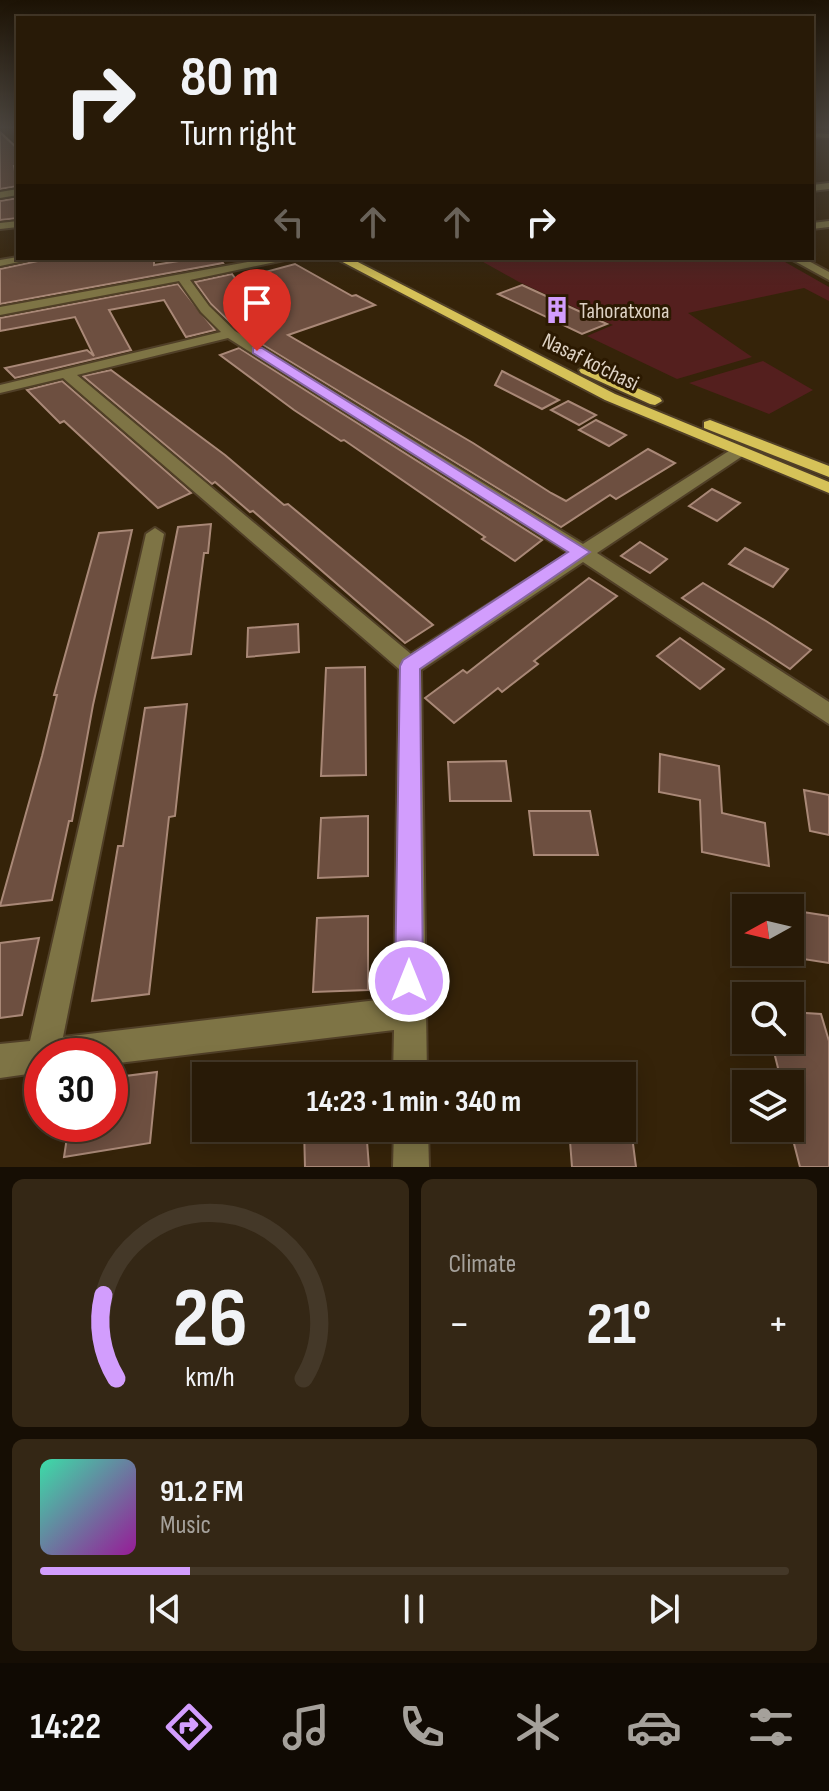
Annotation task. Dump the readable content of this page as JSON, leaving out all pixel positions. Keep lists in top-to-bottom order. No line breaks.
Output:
{"streets":{"main road":["Nasaf ko‘chasi"]},"places":{"building":["Tahoratxona"]},"north":"left","page":{"turn":["80 m","Turn right"],"limit":"30","trip":"14:23 · 1 min · 340 m","tile":"Climate","heat":["−","21°","+"],"song":["91.2 FM","Music"],"tabs":"14:22","gauge":["26","km/h"]}}
